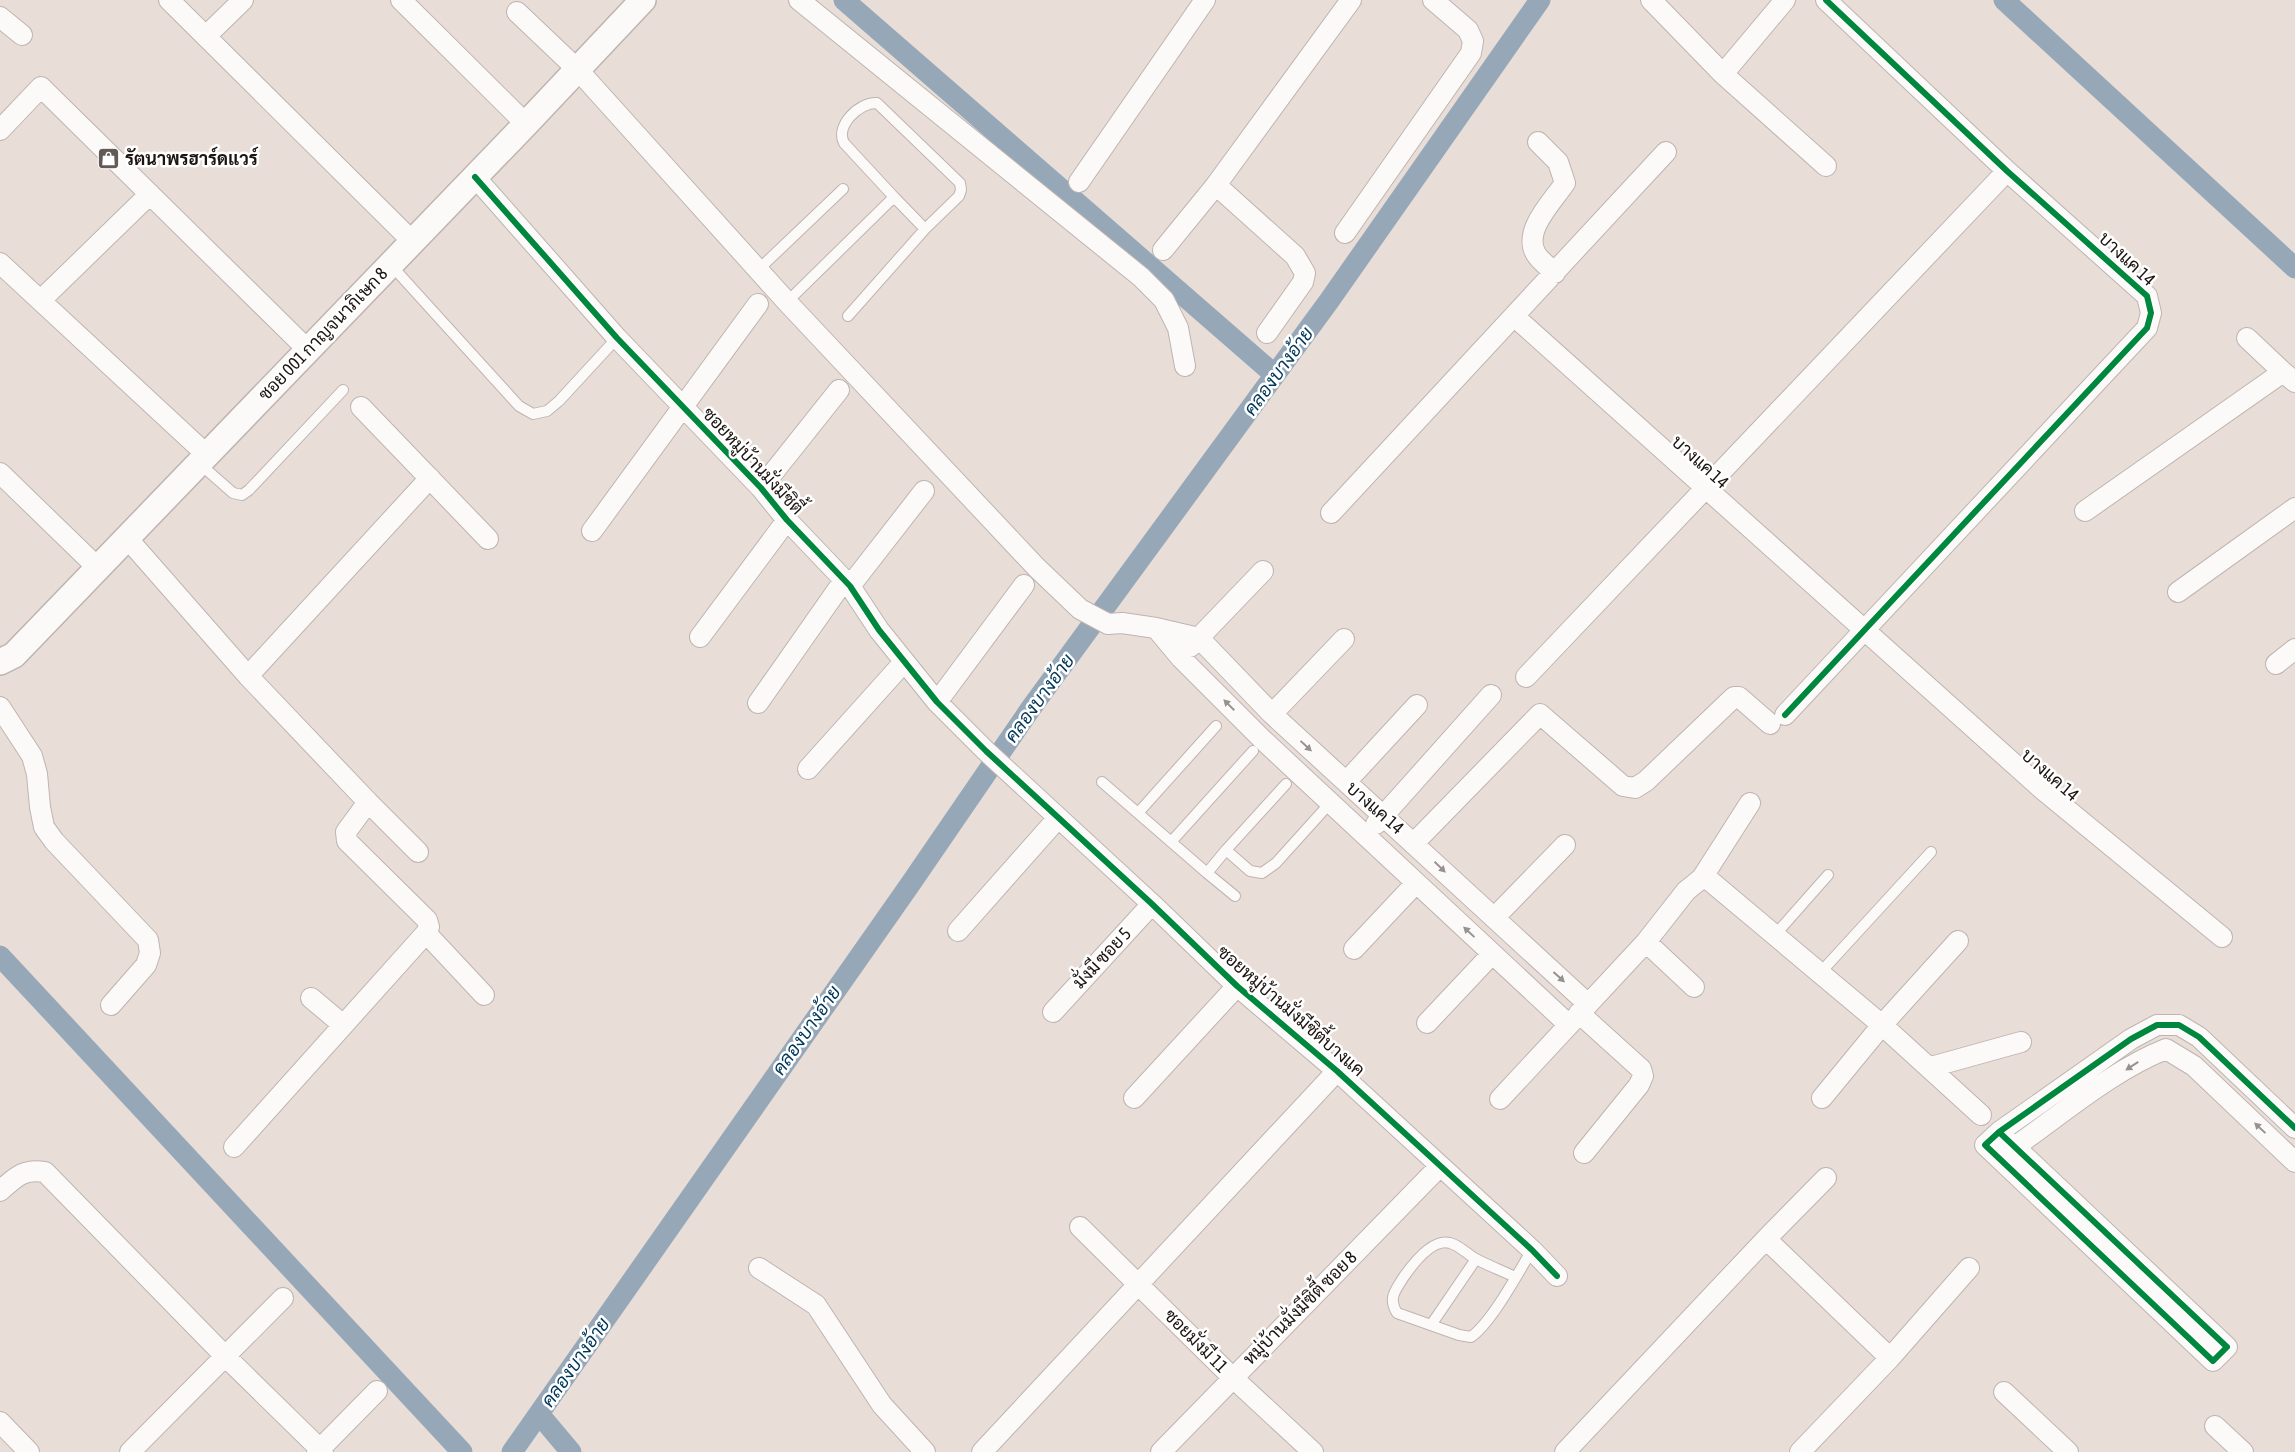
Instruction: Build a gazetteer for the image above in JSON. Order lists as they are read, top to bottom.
{
  "streets": {
    "street": [
      "บางแค 14",
      "ซอย 001 กาญจนาภิเษก 8",
      "ซอยหมู่บ้านมั่งมีซิตี้",
      "มั่งมี ซอย 5",
      "ซอยหมู่บ้านมั่งมีซิตี้บางแค",
      "หมู่บ้านมั่งมีซิตี้ ซอย 8",
      "ซอยมั่งมี 11"
    ]
  },
  "crossings": [
    ["ซอย 001 กาญจนาภิเษก 8", "ซอยหมู่บ้านมั่งมีซิตี้"],
    ["ซอยหมู่บ้านมั่งมีซิตี้", "ซอยหมู่บ้านมั่งมีซิตี้บางแค"],
    ["มั่งมี ซอย 5", "ซอยหมู่บ้านมั่งมีซิตี้บางแค"],
    ["ซอยหมู่บ้านมั่งมีซิตี้บางแค", "หมู่บ้านมั่งมีซิตี้ ซอย 8"],
    ["ซอยหมู่บ้านมั่งมีซิตี้บางแค", "ซอยมั่งมี 11"],
    ["หมู่บ้านมั่งมีซิตี้ ซอย 8", "ซอยมั่งมี 11"]
  ],
  "water": ["คลองบางอ้าย"],
  "places": {
    "shop": ["รัตนาพรฮาร์ดแวร์"]
  }
}
